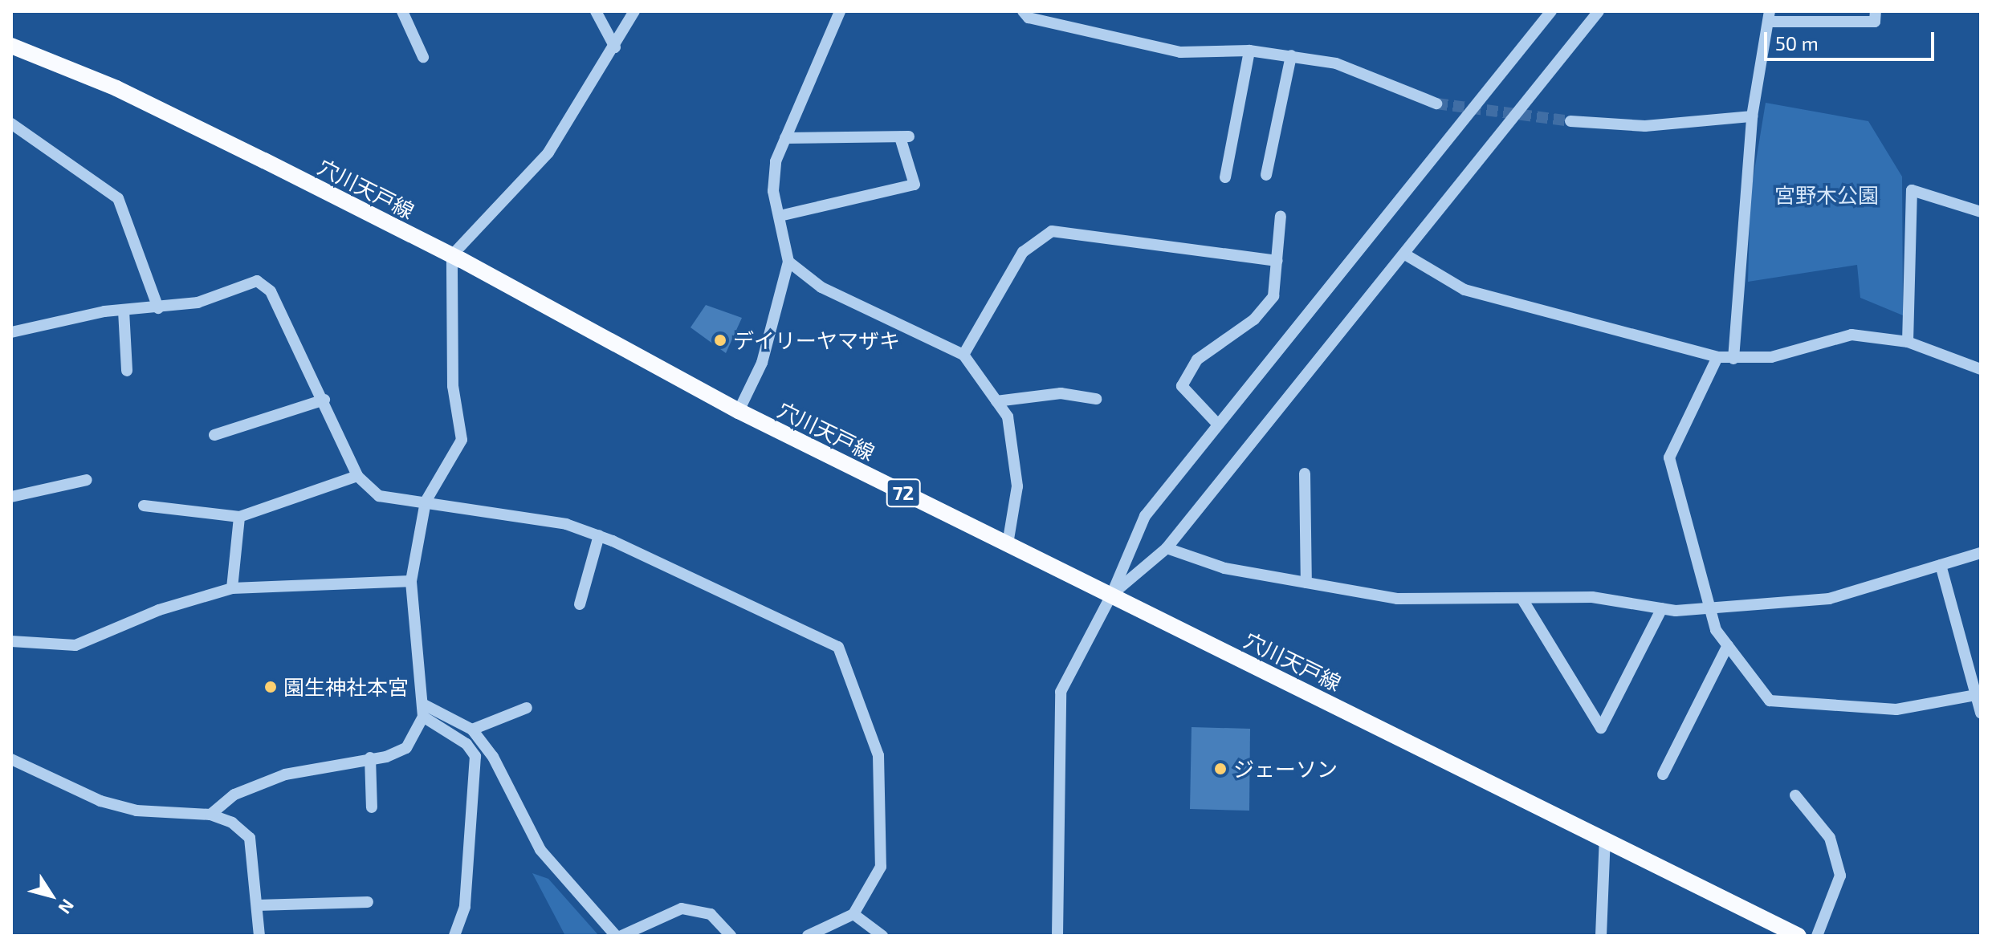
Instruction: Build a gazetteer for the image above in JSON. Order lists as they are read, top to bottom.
{
  "streets": {
    "main road": ["穴川天戸線", "72"]
  },
  "parks": ["宮野木公園"],
  "places": ["デイリーヤマザキ", "園生神社本宮", "ジェーソン"],
  "scale_bar": "50 m",
  "north": "bottom right"
}
